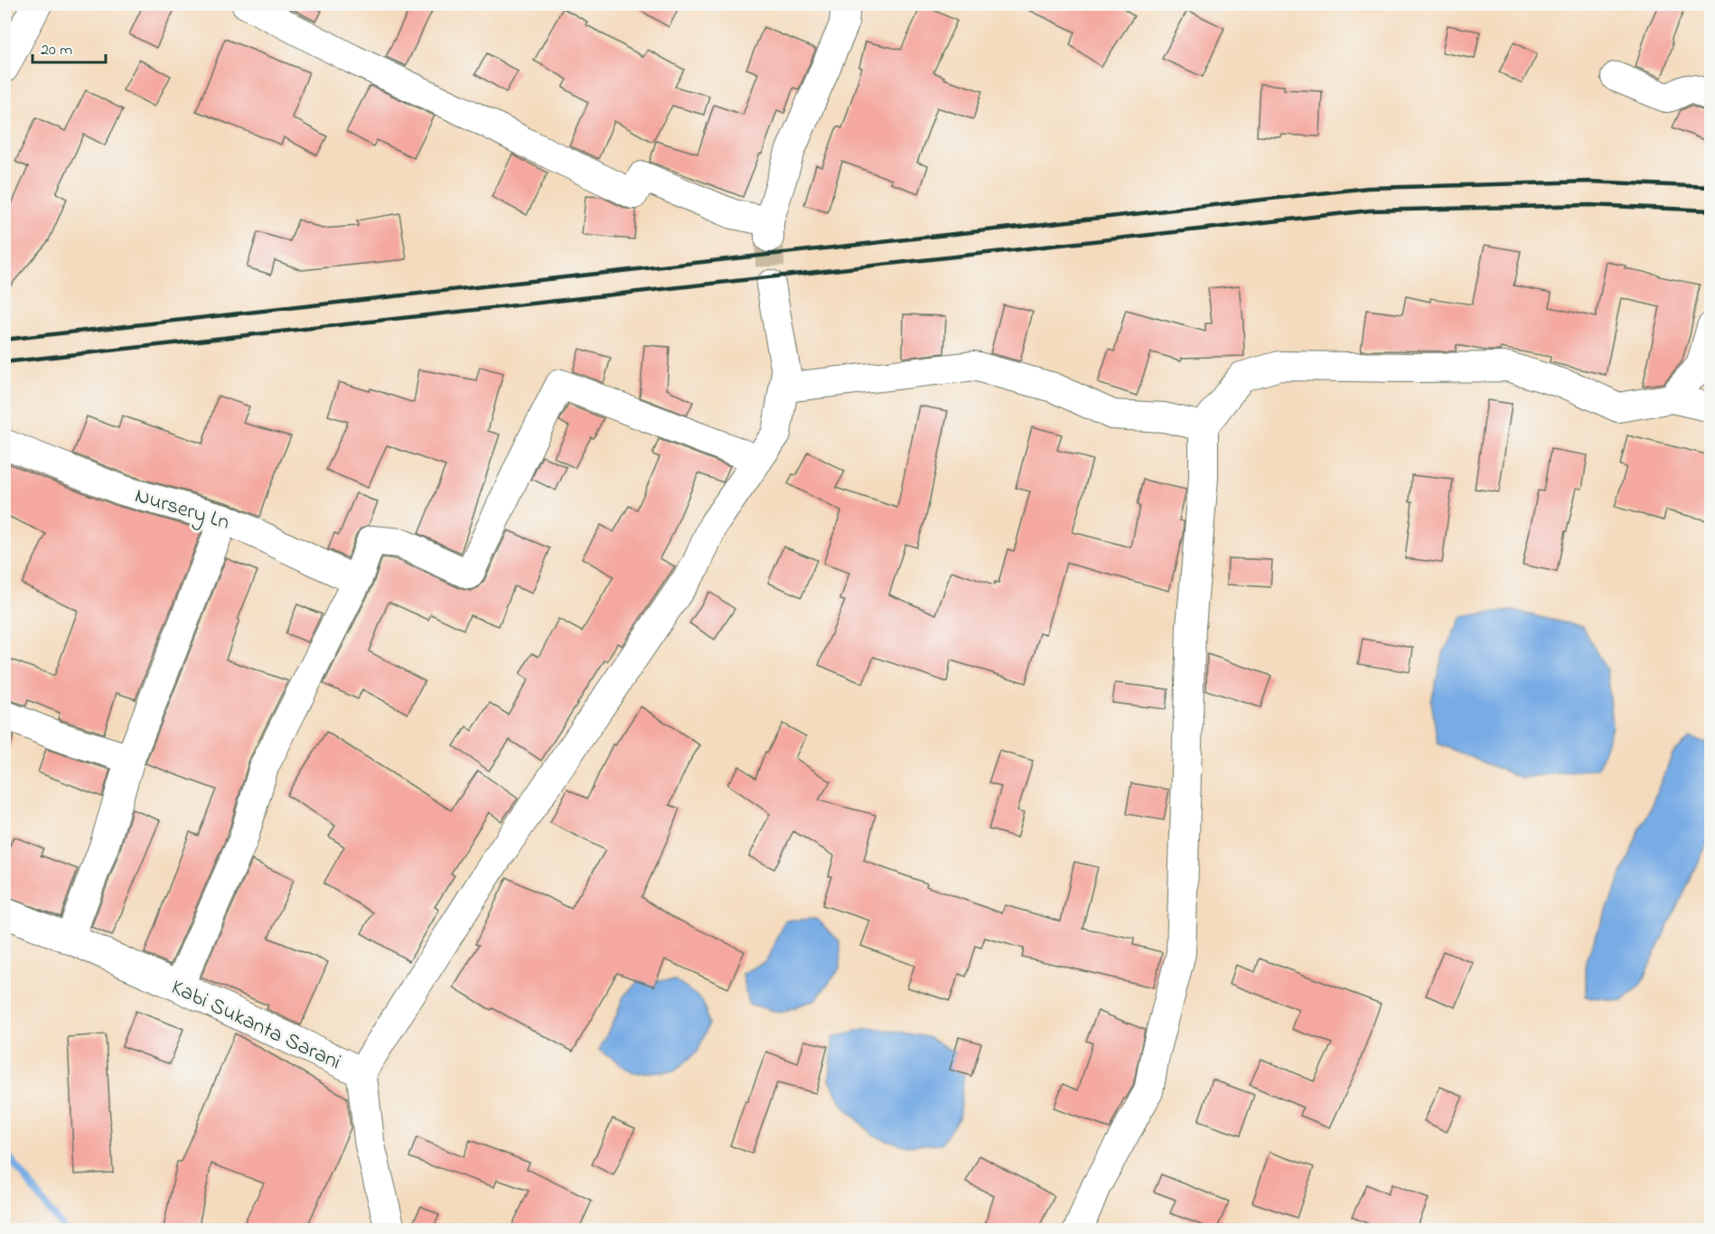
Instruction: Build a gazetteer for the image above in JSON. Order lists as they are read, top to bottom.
{
  "streets": {
    "street": ["Nursery Ln", "Kabi Sukanta Sarani"]
  },
  "scale_bar": "20 m"
}
